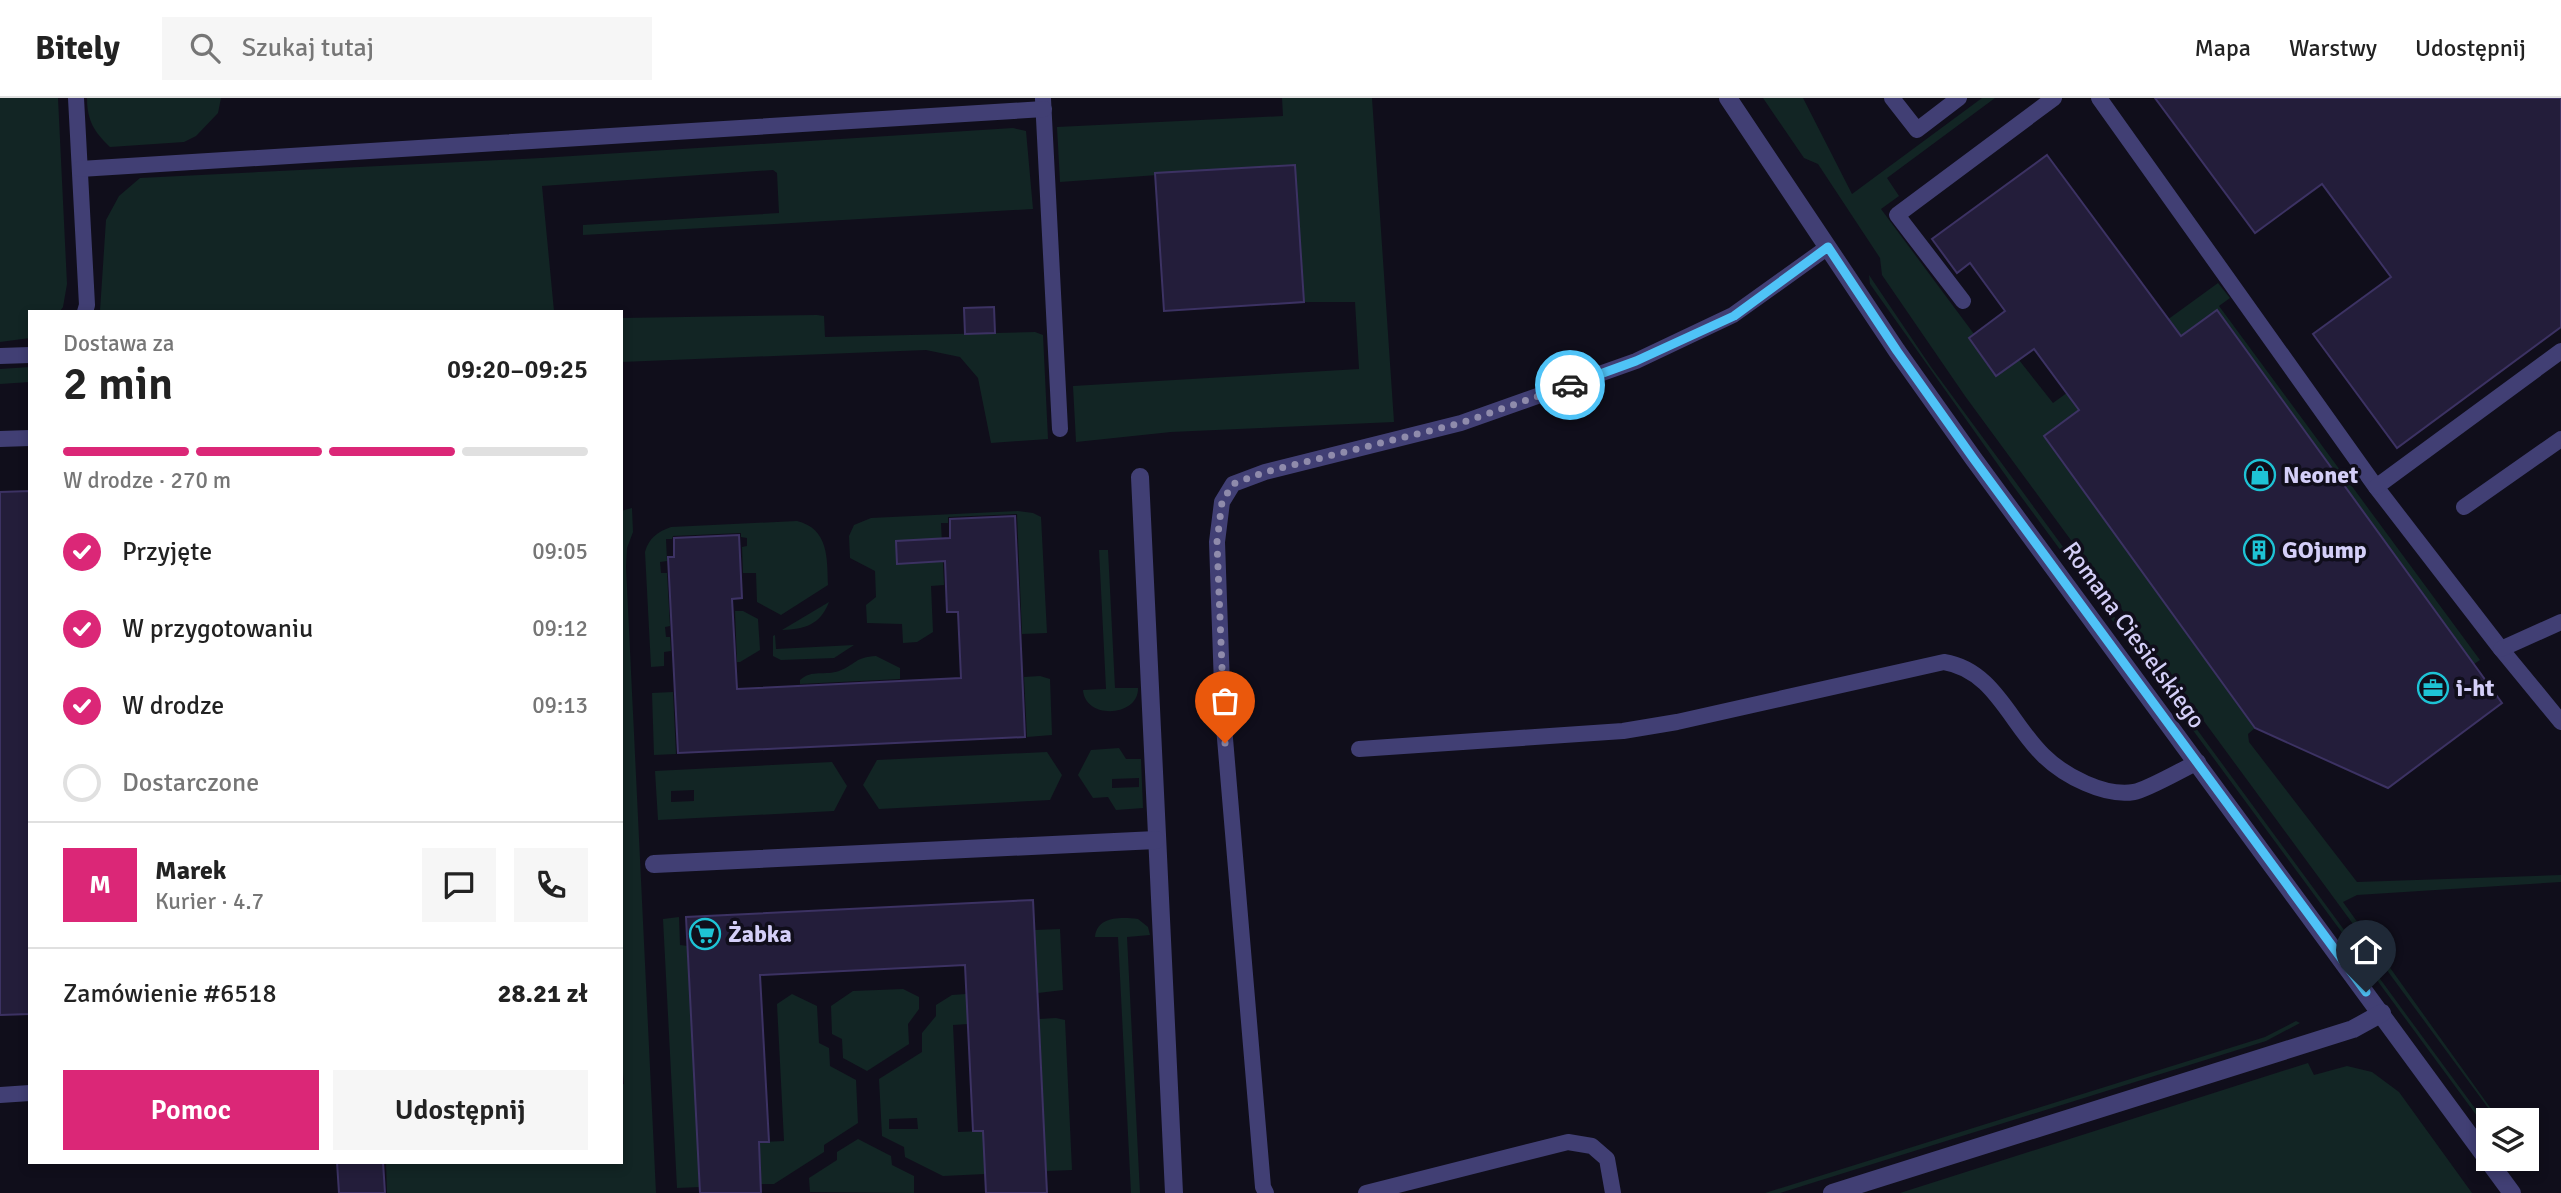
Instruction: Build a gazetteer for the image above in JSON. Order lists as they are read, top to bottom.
{
  "streets": {
    "street": ["Romana Ciesielskiego"]
  },
  "places": {
    "shop": ["Neonet"],
    "building": ["GOjump"],
    "office": ["i-ht"],
    "supermarket": ["Żabka"]
  },
  "page": {
    "header": "Bitely",
    "search": "Szukaj tutaj",
    "nav": ["Mapa", "Warstwy", "Udostępnij"],
    "heading": ["2 min", "Dostawa za", "09:20–09:25"],
    "panel": [
      "Marek",
      "Kurier · 4.7",
      "Zamówienie #6518",
      "28.21 zł"
    ],
    "bar": "W drodze · 270 m",
    "list": [
      ["Przyjęte", "09:05"],
      ["W przygotowaniu", "09:12"],
      ["W drodze", "09:13"],
      "Dostarczone"
    ],
    "round": "M",
    "buttons": ["Pomoc", "Udostępnij"]
  }
}
